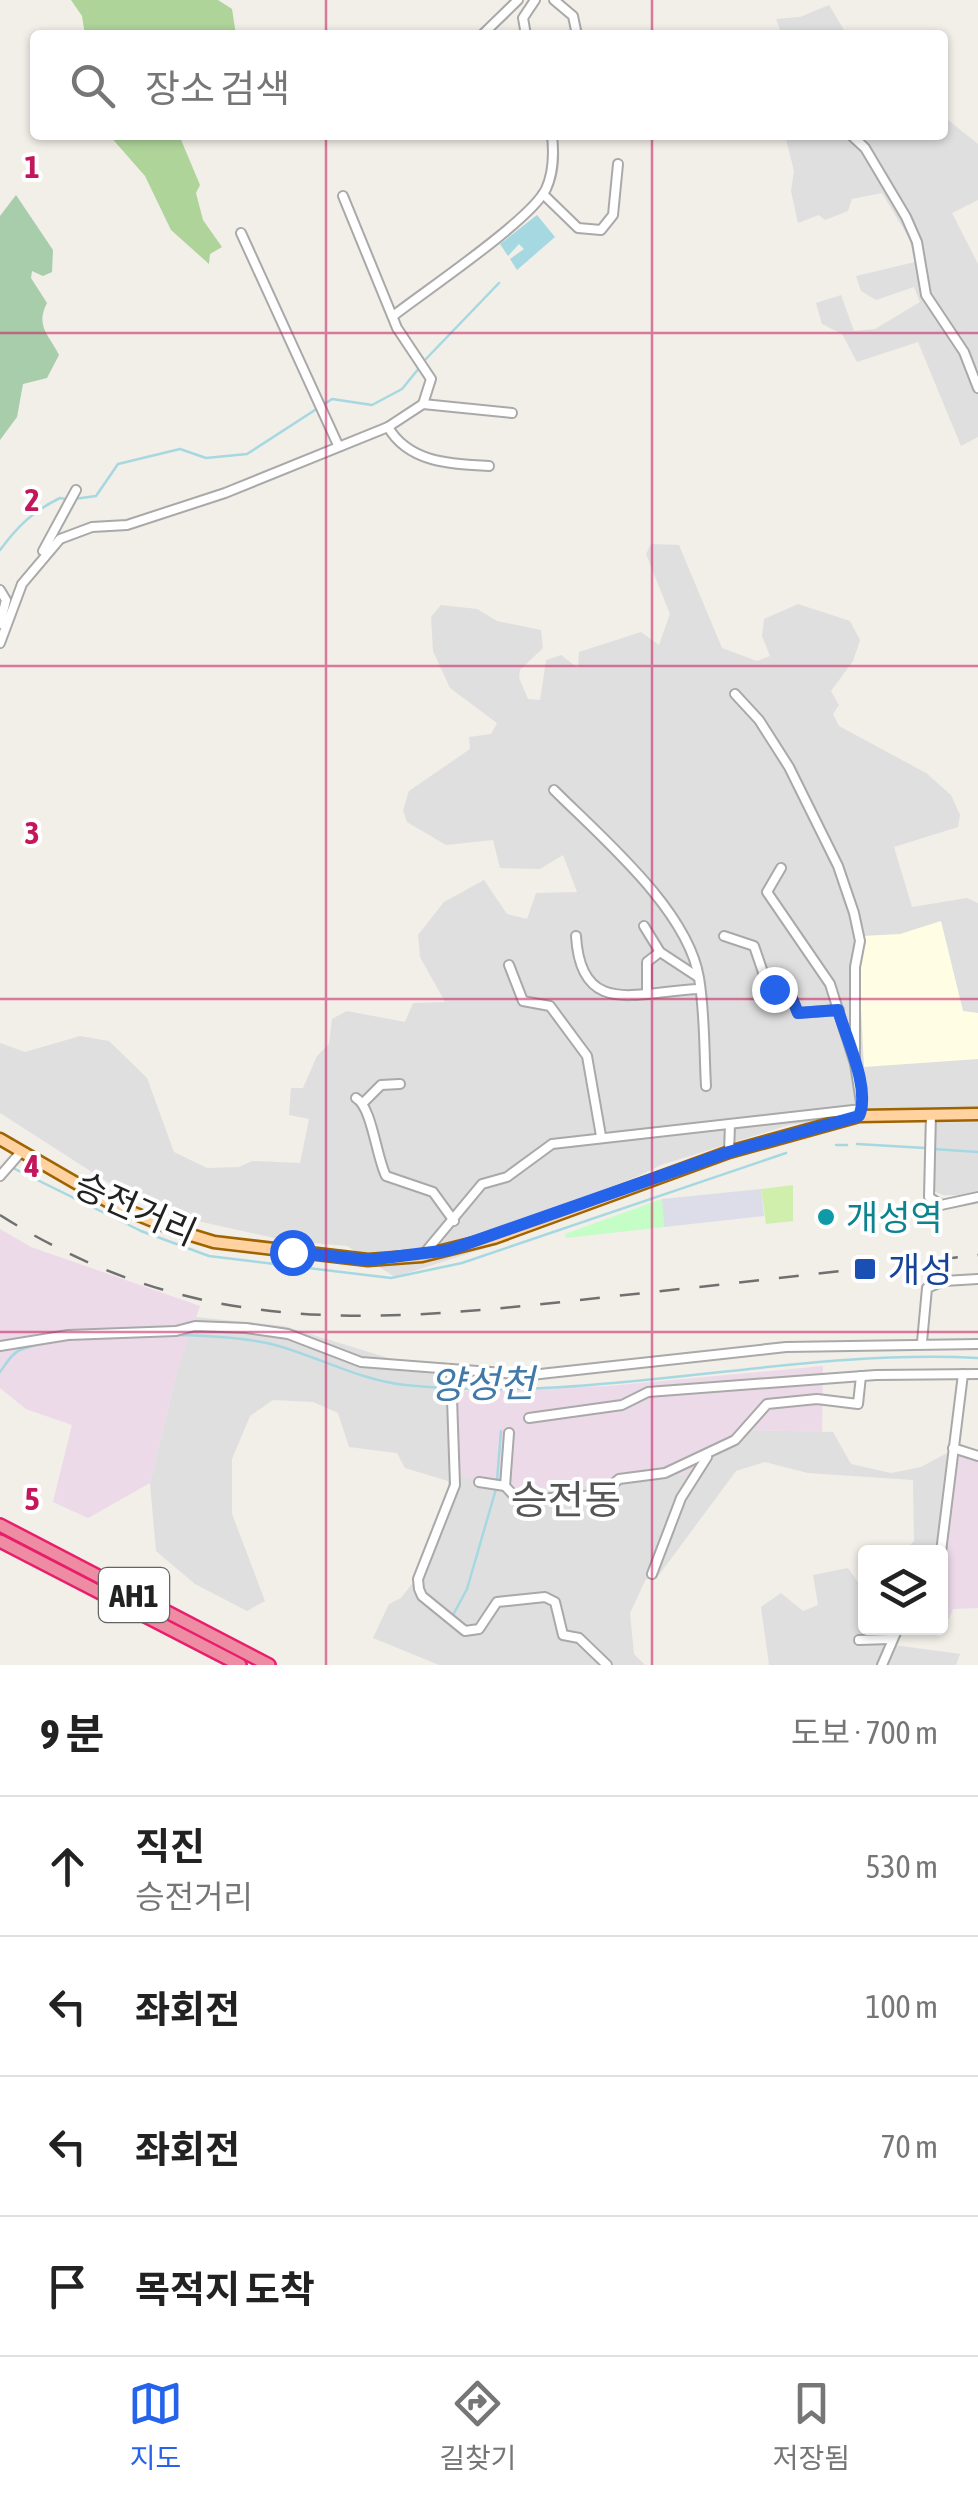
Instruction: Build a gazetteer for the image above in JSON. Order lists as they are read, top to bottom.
{
  "streets": {
    "highway": ["AH1"],
    "main road": ["승전거리"]
  },
  "districts": ["승전동"],
  "water": ["양성천"],
  "places": {
    "other": ["개성역"],
    "transit": ["개성"]
  },
  "page": {
    "search": "장소 검색",
    "heading": ["9 분", "도보 · 700 m"],
    "list": [
      ["직진", "승전거리", "530 m"],
      ["좌회전", "100 m"],
      ["좌회전", "70 m"],
      "목적지 도착"
    ],
    "nav": ["지도", "길찾기", "저장됨"]
  },
  "grid": {
    "rows": [
      "1",
      "2",
      "3",
      "4",
      "5"
    ]
  }
}
